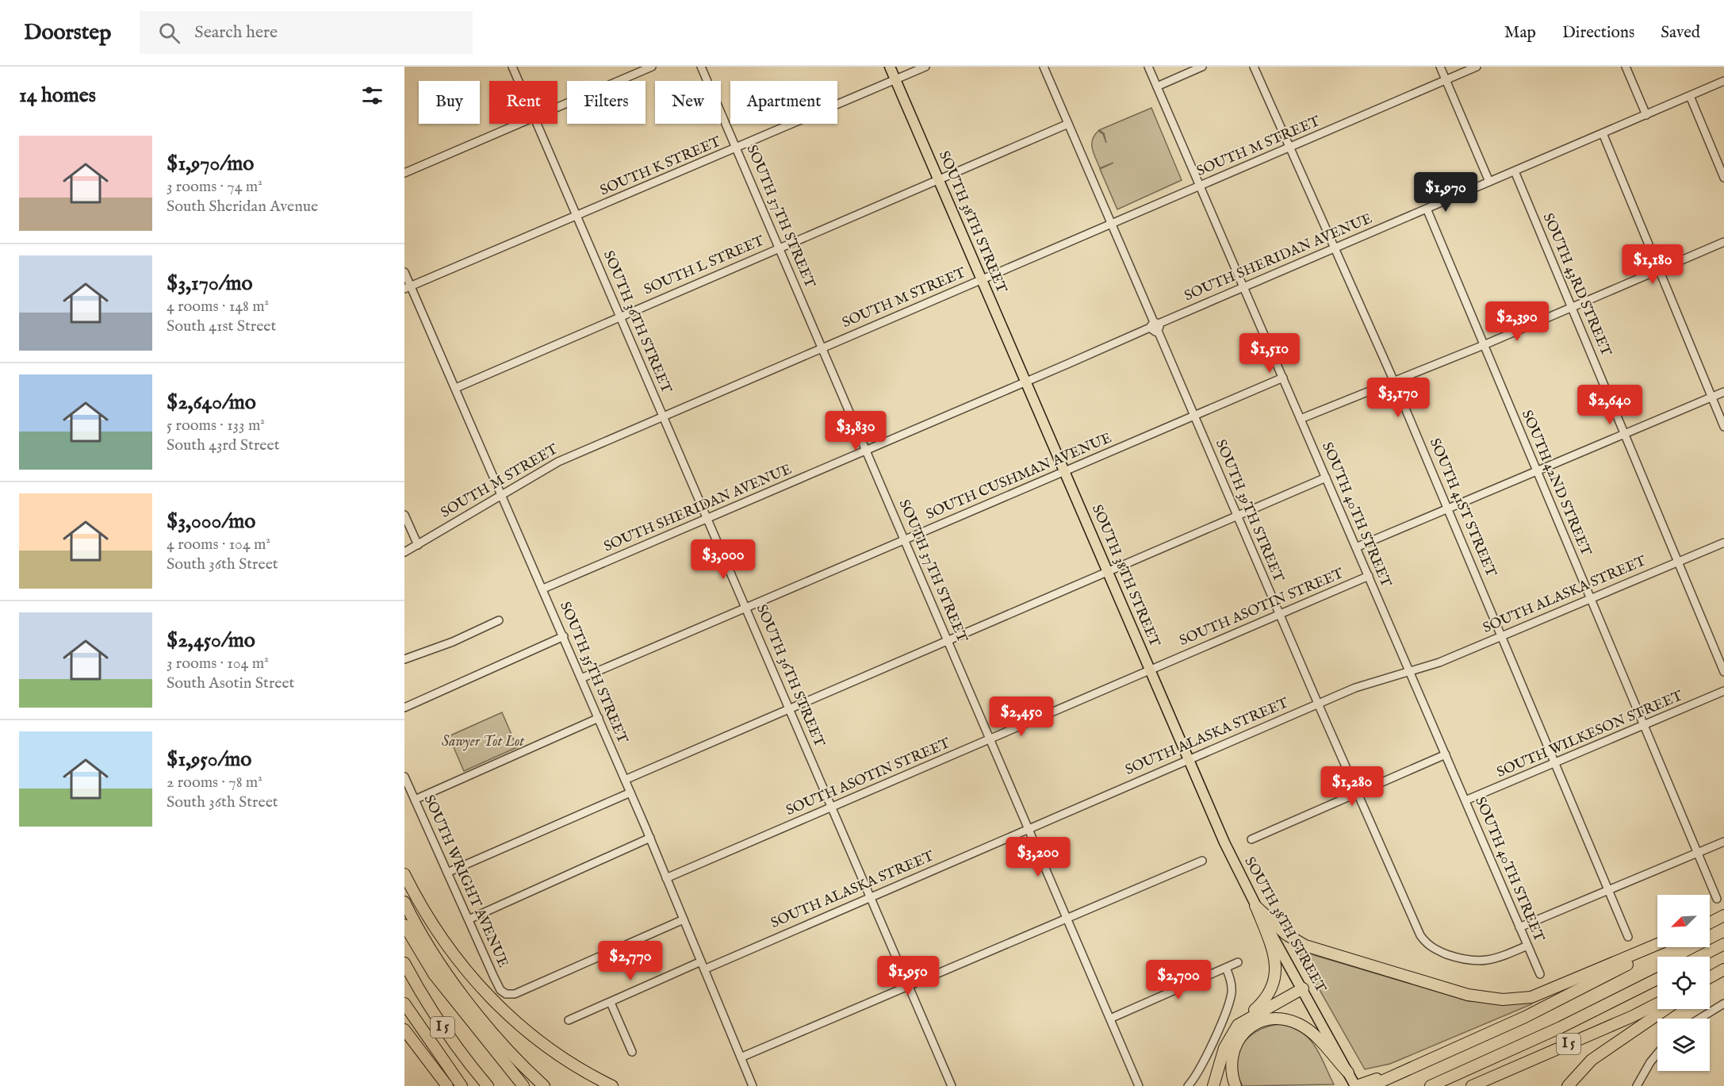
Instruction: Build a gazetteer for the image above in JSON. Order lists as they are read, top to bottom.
{
  "streets": {
    "highway": ["I 5"],
    "main road": ["SOUTH 38TH STREET"],
    "street": [
      "SOUTH M STREET",
      "SOUTH K STREET",
      "SOUTH 37TH STREET",
      "SOUTH SHERIDAN AVENUE",
      "SOUTH L STREET",
      "SOUTH 43RD STREET",
      "SOUTH 36TH STREET",
      "SOUTH CUSHMAN AVENUE",
      "SOUTH 42ND STREET",
      "SOUTH 41ST STREET",
      "SOUTH 39TH STREET",
      "SOUTH 40TH STREET",
      "SOUTH ALASKA STREET",
      "SOUTH ASOTIN STREET",
      "SOUTH 35TH STREET",
      "SOUTH WILKESON STREET",
      "SOUTH WRIGHT AVENUE"
    ]
  },
  "crossings": [
    ["SOUTH M STREET", "SOUTH 37TH STREET"],
    ["SOUTH M STREET", "SOUTH 38TH STREET"],
    ["SOUTH M STREET", "SOUTH 36TH STREET"],
    ["SOUTH M STREET", "SOUTH 41ST STREET"],
    ["SOUTH M STREET", "SOUTH 39TH STREET"],
    ["SOUTH M STREET", "SOUTH 40TH STREET"],
    ["SOUTH M STREET", "SOUTH 35TH STREET"],
    ["SOUTH K STREET", "SOUTH 37TH STREET"],
    ["SOUTH K STREET", "SOUTH 38TH STREET"],
    ["SOUTH K STREET", "SOUTH 36TH STREET"],
    ["SOUTH K STREET", "SOUTH 35TH STREET"],
    ["SOUTH 37TH STREET", "SOUTH SHERIDAN AVENUE"],
    ["SOUTH 37TH STREET", "SOUTH L STREET"],
    ["SOUTH 37TH STREET", "SOUTH CUSHMAN AVENUE"],
    ["SOUTH 37TH STREET", "SOUTH ALASKA STREET"],
    ["SOUTH 37TH STREET", "SOUTH ASOTIN STREET"],
    ["SOUTH 38TH STREET", "SOUTH SHERIDAN AVENUE"],
    ["SOUTH 38TH STREET", "SOUTH L STREET"],
    ["SOUTH 38TH STREET", "SOUTH CUSHMAN AVENUE"],
    ["SOUTH 38TH STREET", "SOUTH ALASKA STREET"],
    ["SOUTH 38TH STREET", "SOUTH ASOTIN STREET"],
    ["SOUTH SHERIDAN AVENUE", "SOUTH 43RD STREET"],
    ["SOUTH SHERIDAN AVENUE", "SOUTH 36TH STREET"],
    ["SOUTH SHERIDAN AVENUE", "SOUTH 42ND STREET"],
    ["SOUTH SHERIDAN AVENUE", "SOUTH 41ST STREET"],
    ["SOUTH SHERIDAN AVENUE", "SOUTH 39TH STREET"],
    ["SOUTH SHERIDAN AVENUE", "SOUTH 40TH STREET"],
    ["SOUTH SHERIDAN AVENUE", "SOUTH 35TH STREET"],
    ["SOUTH L STREET", "SOUTH 36TH STREET"],
    ["SOUTH L STREET", "SOUTH 39TH STREET"],
    ["SOUTH L STREET", "SOUTH 35TH STREET"],
    ["SOUTH 43RD STREET", "SOUTH ALASKA STREET"],
    ["SOUTH 36TH STREET", "SOUTH CUSHMAN AVENUE"],
    ["SOUTH 36TH STREET", "SOUTH ALASKA STREET"],
    ["SOUTH 36TH STREET", "SOUTH ASOTIN STREET"],
    ["SOUTH CUSHMAN AVENUE", "SOUTH 39TH STREET"],
    ["SOUTH CUSHMAN AVENUE", "SOUTH 40TH STREET"],
    ["SOUTH CUSHMAN AVENUE", "SOUTH 35TH STREET"],
    ["SOUTH 42ND STREET", "SOUTH ALASKA STREET"],
    ["SOUTH 42ND STREET", "SOUTH WILKESON STREET"],
    ["SOUTH 41ST STREET", "SOUTH ALASKA STREET"],
    ["SOUTH 41ST STREET", "SOUTH WILKESON STREET"],
    ["SOUTH 39TH STREET", "SOUTH 40TH STREET"],
    ["SOUTH 39TH STREET", "SOUTH ALASKA STREET"],
    ["SOUTH 39TH STREET", "SOUTH ASOTIN STREET"],
    ["SOUTH 40TH STREET", "SOUTH ALASKA STREET"],
    ["SOUTH 40TH STREET", "SOUTH ASOTIN STREET"],
    ["SOUTH 40TH STREET", "SOUTH WILKESON STREET"],
    ["SOUTH ALASKA STREET", "SOUTH 35TH STREET"],
    ["SOUTH ASOTIN STREET", "SOUTH 35TH STREET"],
    ["SOUTH 35TH STREET", "SOUTH WRIGHT AVENUE"]
  ],
  "parks": ["Sawyer Tot Lot"],
  "north": "bottom left",
  "page": {
    "header": "Doorstep",
    "search": "Search here",
    "nav": ["Map", "Directions", "Saved"],
    "heading": "14 homes",
    "chip": [
      "Buy",
      "Rent",
      "Filters",
      "New",
      "Apartment"
    ],
    "list": [
      {
        "name": "$1,970/mo",
        "note": "3 rooms · 74 m² · South Sheridan Avenue"
      },
      {
        "name": "$3,170/mo",
        "note": "4 rooms · 148 m² · South 41st Street"
      },
      {
        "name": "$2,640/mo",
        "note": "5 rooms · 133 m² · South 43rd Street"
      },
      {
        "name": "$3,000/mo",
        "note": "4 rooms · 104 m² · South 36th Street"
      },
      {
        "name": "$2,450/mo",
        "note": "3 rooms · 104 m² · South Asotin Street"
      },
      {
        "name": "$1,950/mo",
        "note": "2 rooms · 78 m² · South 36th Street"
      }
    ],
    "price": [
      "$1,970",
      "$1,180",
      "$2,390",
      "$1,510",
      "$3,170",
      "$2,640",
      "$3,830",
      "$3,000",
      "$2,450",
      "$1,280",
      "$3,200",
      "$2,770",
      "$1,950",
      "$2,700"
    ]
  }
}
